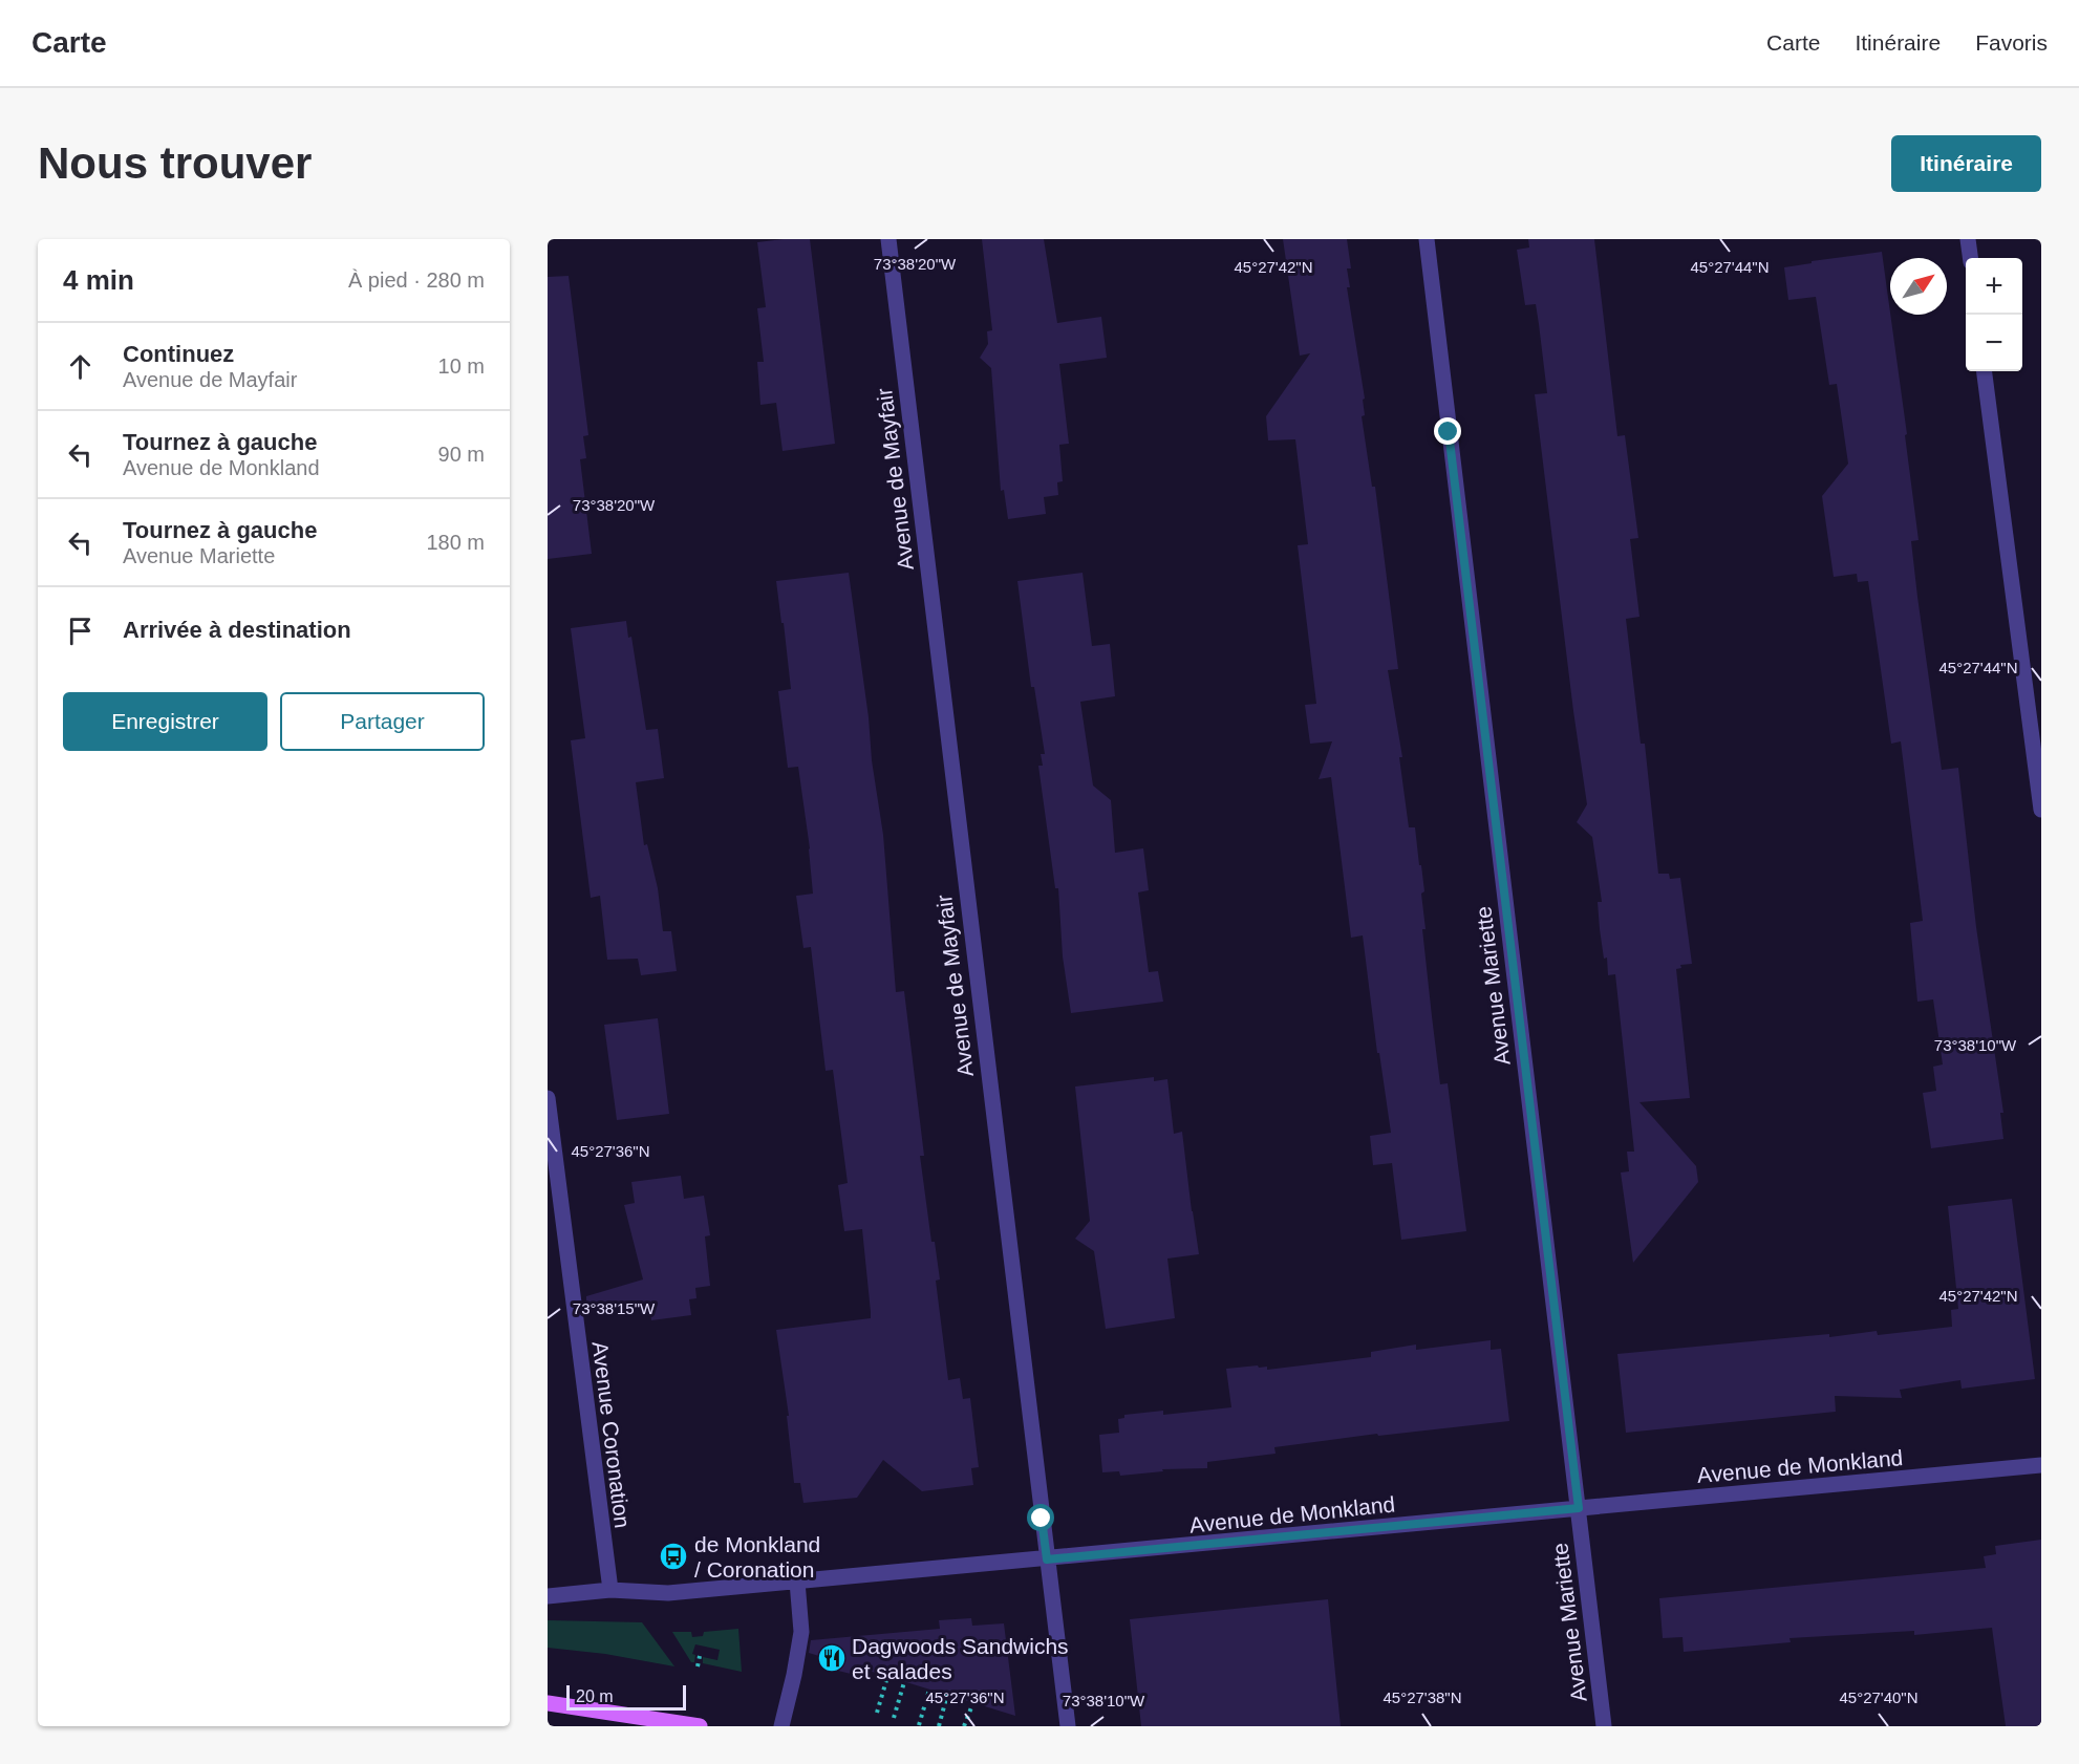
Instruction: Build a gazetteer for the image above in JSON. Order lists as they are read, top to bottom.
{
  "streets": {
    "street": [
      "Avenue de Mayfair",
      "Avenue Mariette",
      "Avenue Coronation",
      "Avenue de Monkland"
    ]
  },
  "crossings": [
    ["Avenue de Mayfair", "Avenue de Monkland"],
    ["Avenue Mariette", "Avenue de Monkland"],
    ["Avenue Coronation", "Avenue de Monkland"]
  ],
  "places": {
    "bus stop": ["de Monkland / Coronation"],
    "restaurant": ["Dagwoods Sandwichs et salades"]
  },
  "scale_bar": "20 m",
  "north": "top right",
  "page": {
    "header": "Carte",
    "nav": ["Carte", "Itinéraire", "Favoris"],
    "buttons": [
      "Itinéraire",
      ["Enregistrer", "Partager"]
    ],
    "title": "Nous trouver",
    "heading": ["4 min", "À pied · 280 m"],
    "map_buttons": ["+", "−"],
    "list": [
      ["Continuez", "Avenue de Mayfair", "10 m"],
      ["Tournez à gauche", "Avenue de Monkland", "90 m"],
      ["Tournez à gauche", "Avenue Mariette", "180 m"],
      "Arrivée à destination"
    ],
    "scale": "20 m"
  },
  "coordinates": [
    "73°38'20\"W",
    "45°27'42\"N",
    "45°27'44\"N",
    "73°38'10\"W",
    "45°27'36\"N",
    "73°38'15\"W",
    "45°27'38\"N",
    "45°27'40\"N"
  ]
}
